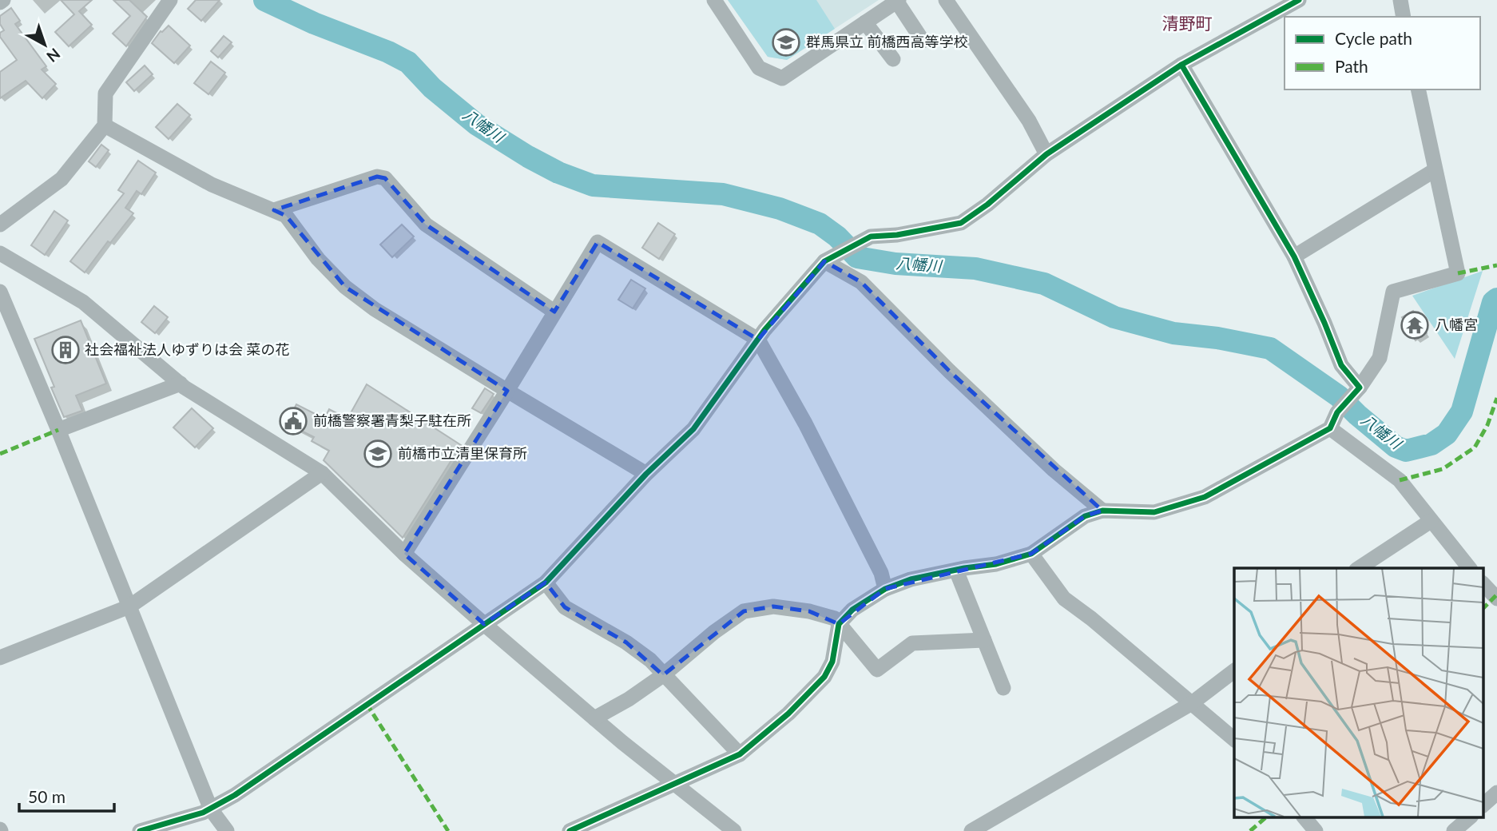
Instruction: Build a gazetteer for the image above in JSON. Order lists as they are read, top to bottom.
{
  "districts": ["清野町"],
  "water": ["八幡川"],
  "places": {
    "school or university": ["群馬県立 前橋西高等学校", "前橋市立清里保育所"],
    "temple": ["八幡宮"],
    "building": ["社会福祉法人ゆずりは会 菜の花"],
    "public building": ["前橋警察署青梨子駐在所"]
  },
  "legend": ["Cycle path", "Path"],
  "scale_bar": "50 m",
  "north": "bottom right"
}
